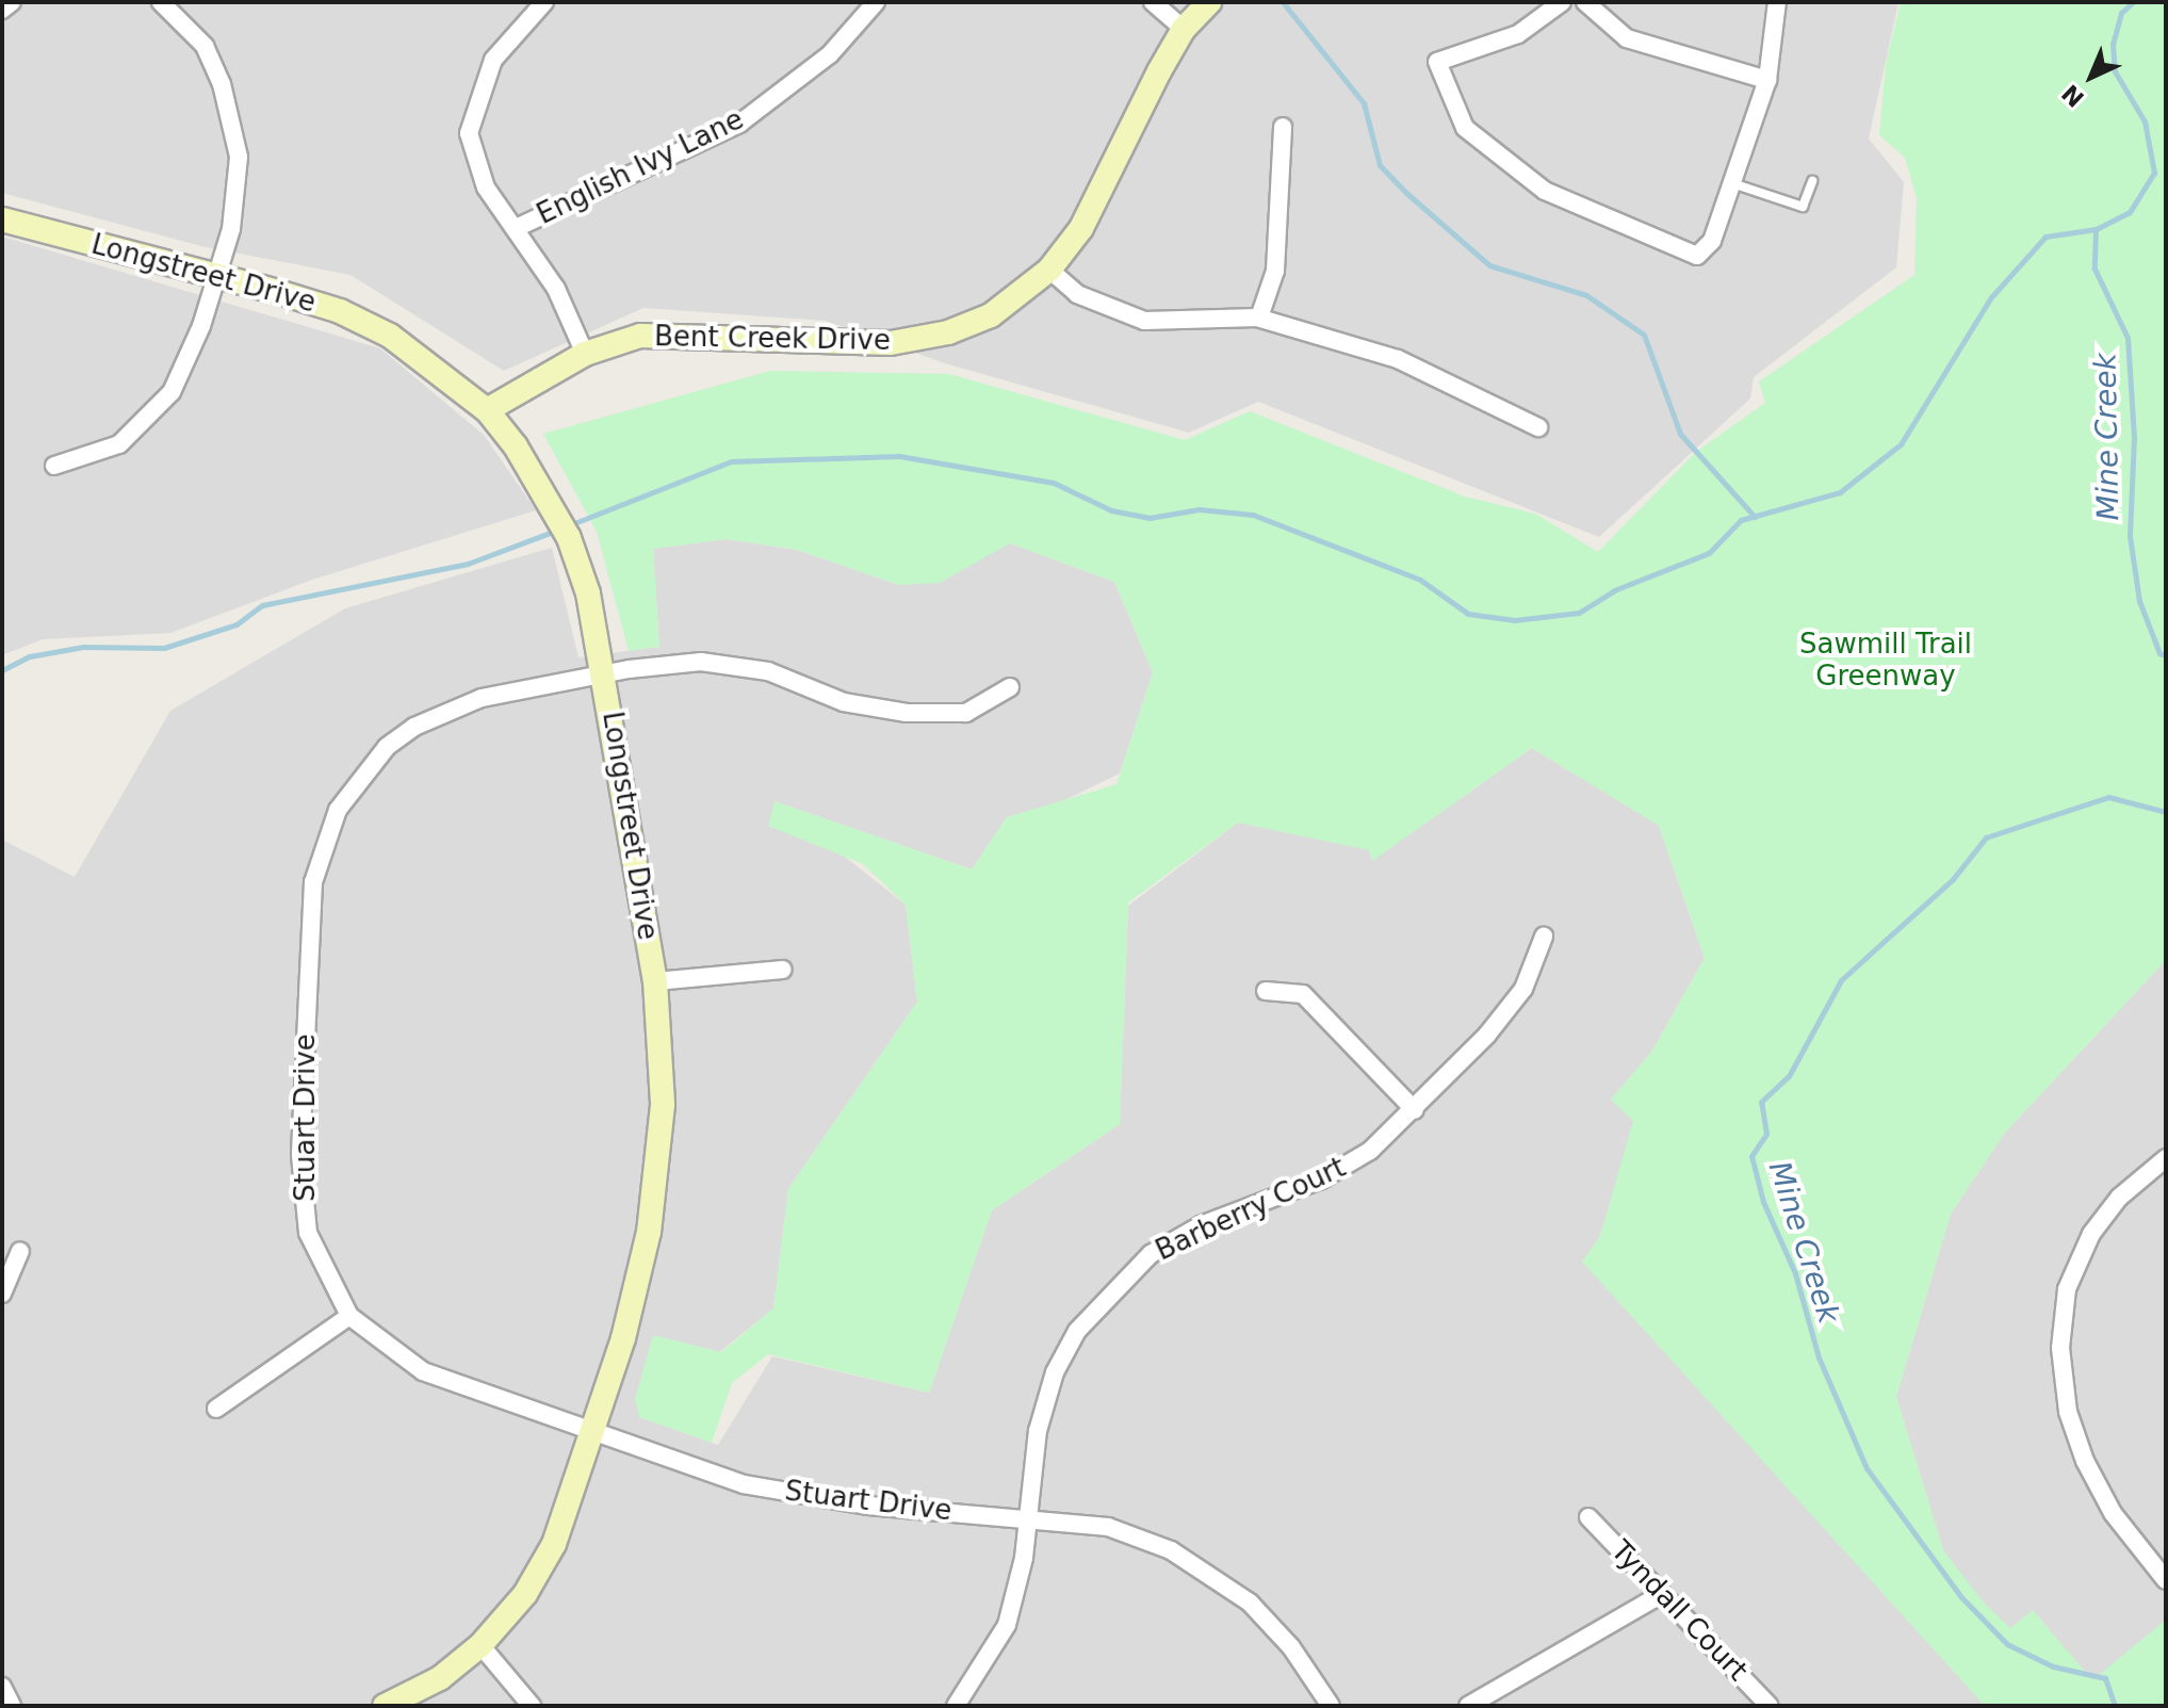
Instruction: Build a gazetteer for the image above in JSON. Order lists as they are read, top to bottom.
{
  "streets": {
    "street": [
      "English Ivy Lane",
      "Longstreet Drive",
      "Bent Creek Drive",
      "Stuart Drive",
      "Barberry Court",
      "Tyndall Court"
    ]
  },
  "crossings": [
    ["Longstreet Drive", "Bent Creek Drive"],
    ["Longstreet Drive", "Stuart Drive"],
    ["Stuart Drive", "Barberry Court"]
  ],
  "water": ["Mine Creek"],
  "parks": ["Sawmill Trail Greenway"],
  "north": "bottom left"
}
